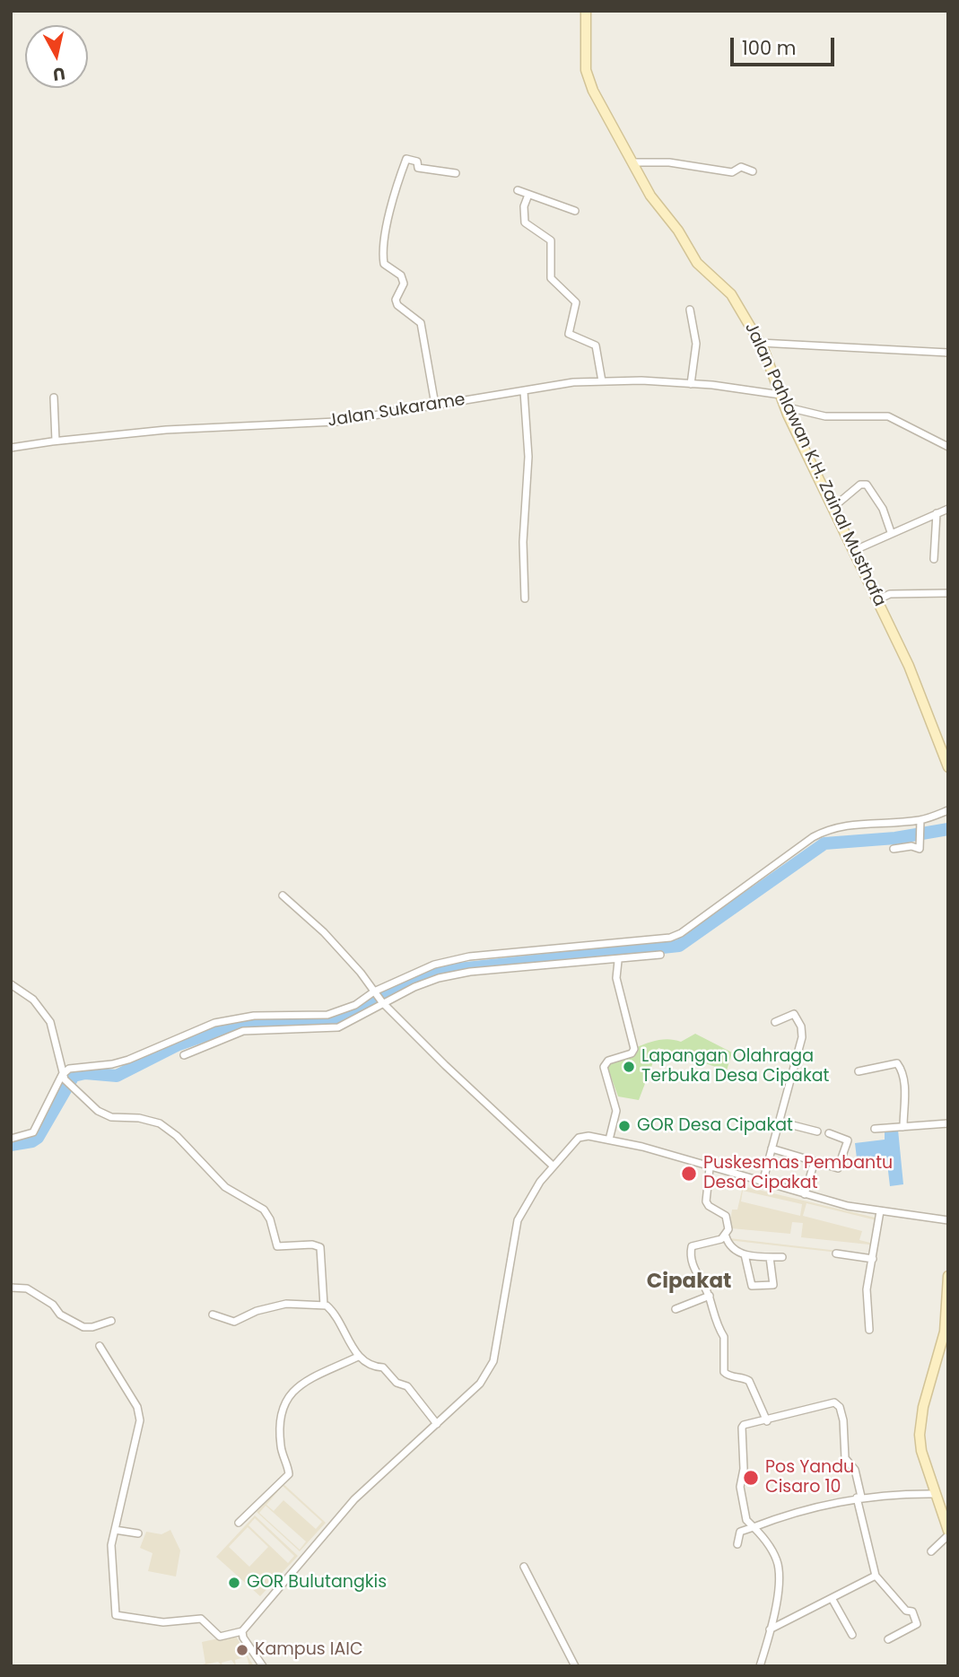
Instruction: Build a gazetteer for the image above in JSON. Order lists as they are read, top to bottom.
{
  "streets": {
    "street": ["Jalan Sukarame", "Jalan Pahlawan K.H. Zainal Musthafa"]
  },
  "crossings": [
    ["Jalan Sukarame", "Jalan Pahlawan K.H. Zainal Musthafa"]
  ],
  "districts": ["Cipakat"],
  "places": [
    "Lapangan Olahraga Terbuka Desa Cipakat",
    "GOR Desa Cipakat",
    "Puskesmas Pembantu Desa Cipakat",
    "Pos Yandu Cisaro 10",
    "GOR Bulutangkis",
    "Kampus IAIC"
  ],
  "scale_bar": "100 m",
  "north": "bottom"
}
